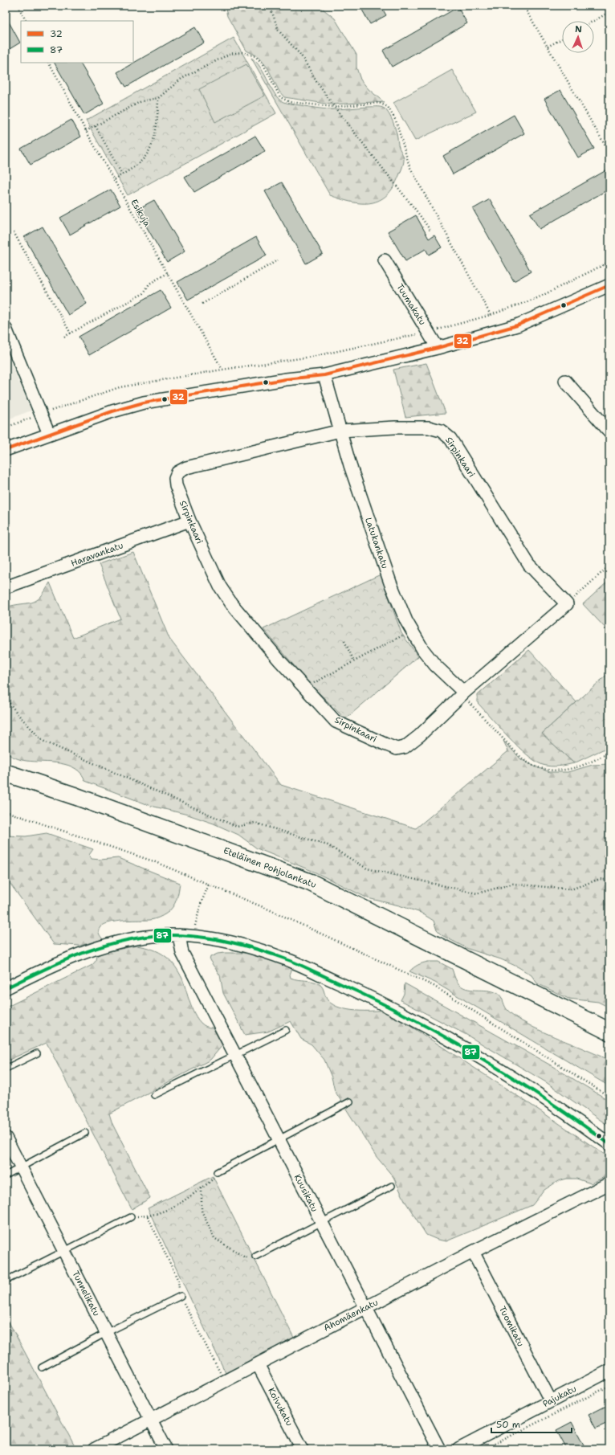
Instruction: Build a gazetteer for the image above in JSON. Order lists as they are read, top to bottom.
{
  "streets": {
    "main road": ["Eteläinen Pohjolankatu"],
    "street": [
      "Tuumakatu",
      "Sirpinkaari",
      "Latukankatu",
      "Haravankatu",
      "Kuusikatu",
      "Tunnelikatu",
      "Ahomäenkatu",
      "Tuomikatu",
      "Pajukatu",
      "Koivukatu"
    ],
    "path": ["Esikuja"]
  },
  "crossings": [
    ["Sirpinkaari", "Latukankatu"],
    ["Sirpinkaari", "Haravankatu"],
    ["Kuusikatu", "Ahomäenkatu"],
    ["Tunnelikatu", "Ahomäenkatu"],
    ["Ahomäenkatu", "Tuomikatu"],
    ["Ahomäenkatu", "Koivukatu"],
    ["Tuomikatu", "Pajukatu"]
  ],
  "lines": ["transit line 32", "transit line 87"],
  "legend": ["32", "87"],
  "scale_bar": "50 m",
  "north": "top"
}
